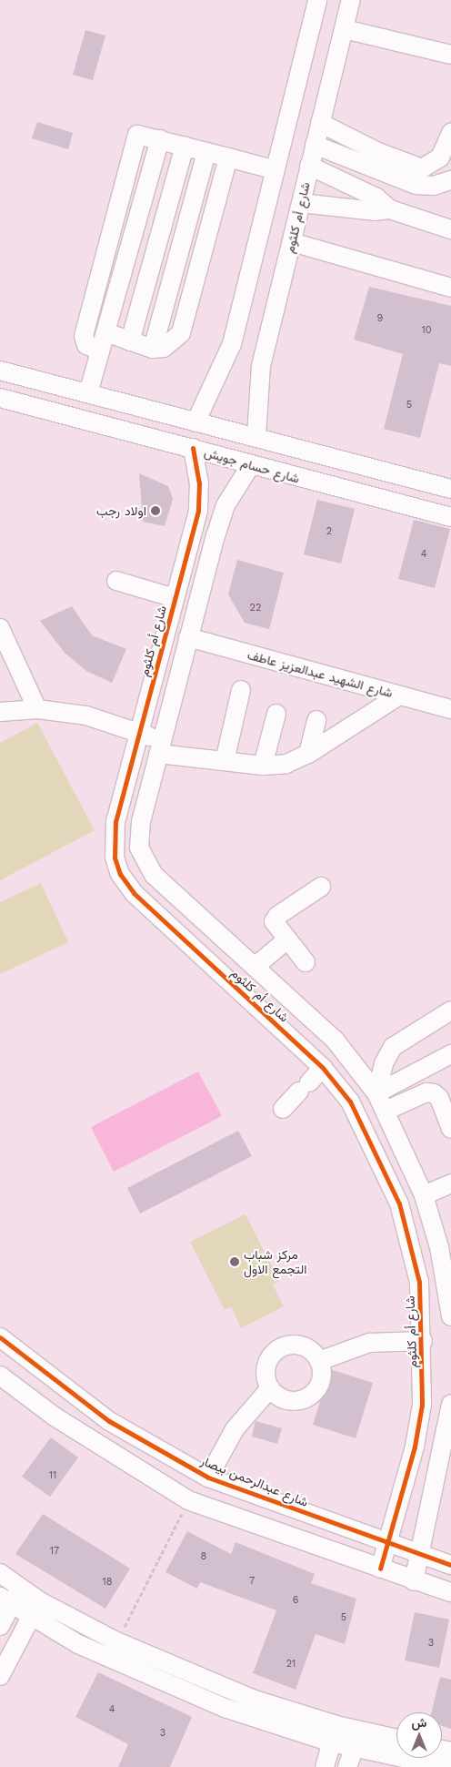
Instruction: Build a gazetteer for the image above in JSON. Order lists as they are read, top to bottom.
{
  "streets": {
    "street": [
      "شارع أم كلثوم",
      "شارع حسام جويش",
      "شارع الشهيد عبدالعزيز عاطف",
      "شارع عبدالرحمن بيصار"
    ]
  },
  "crossings": [
    ["شارع أم كلثوم", "شارع حسام جويش"],
    ["شارع أم كلثوم", "شارع الشهيد عبدالعزيز عاطف"],
    ["شارع أم كلثوم", "شارع عبدالرحمن بيصار"]
  ],
  "places": ["اولاد رجب", "مركز شباب التجمع الاول"],
  "house_numbers": [
    "9",
    "10",
    "5",
    "2",
    "4",
    "22",
    "11",
    "17",
    "8",
    "7",
    "18",
    "6",
    "5",
    "3",
    "21",
    "4",
    "3"
  ],
  "north": "top"
}
